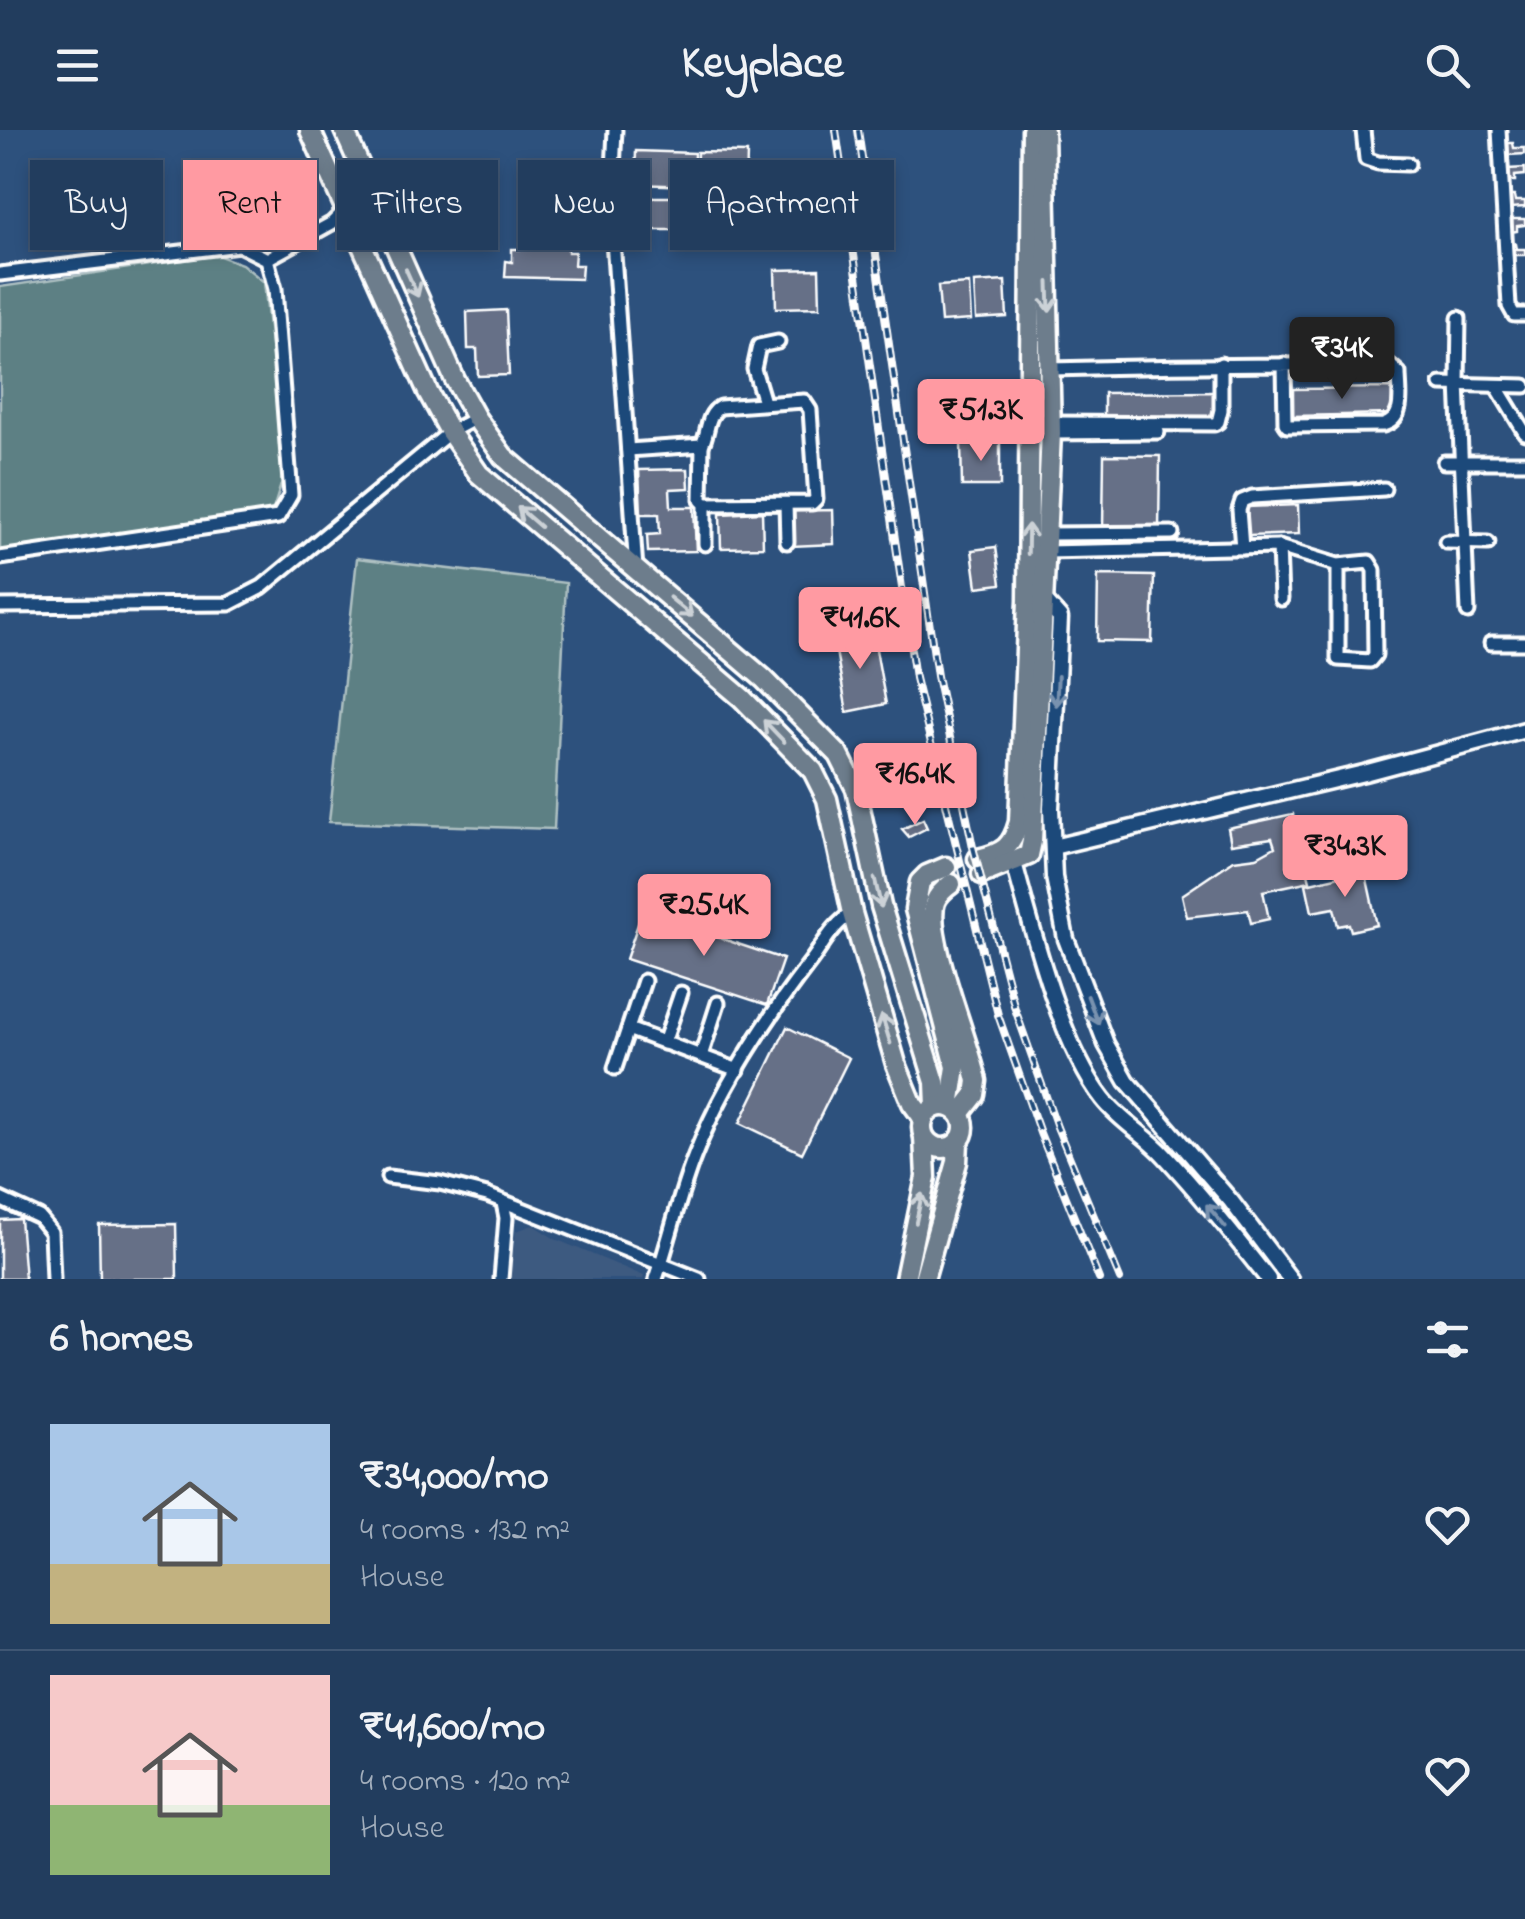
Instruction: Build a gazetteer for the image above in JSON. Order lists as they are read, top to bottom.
{
  "page": {
    "header": "Keyplace",
    "chip": [
      "Buy",
      "Rent",
      "Filters",
      "New",
      "Apartment"
    ],
    "price": [
      "₹34K",
      "₹51.3K",
      "₹41.6K",
      "₹16.4K",
      "₹34.3K",
      "₹25.4K"
    ],
    "heading": "6 homes",
    "list": [
      {
        "name": "₹34,000/mo",
        "note": "4 rooms · 132 m² · House"
      },
      {
        "name": "₹41,600/mo",
        "note": "4 rooms · 120 m² · House"
      }
    ]
  }
}
